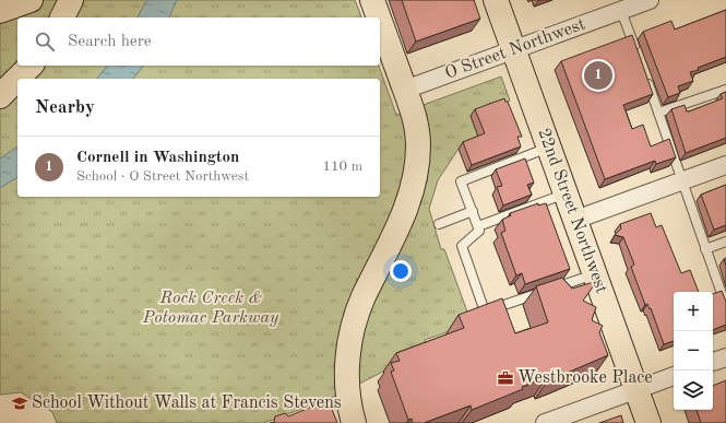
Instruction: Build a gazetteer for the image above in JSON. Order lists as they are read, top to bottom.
{
  "streets": {
    "main road": ["22nd Street Northwest"],
    "street": ["O Street Northwest"]
  },
  "crossings": [
    ["O Street Northwest", "22nd Street Northwest"]
  ],
  "parks": ["Rock Creek & Potomac Parkway"],
  "places": {
    "office": ["Westbrooke Place"],
    "school or university": ["School Without Walls at Francis Stevens"]
  },
  "page": {
    "search": "Search here",
    "pins": "1",
    "heading": "Nearby",
    "list": [
      {
        "mark": "1",
        "name": "Cornell in Washington",
        "note": "School · O Street Northwest",
        "value": "110 m"
      }
    ],
    "map_buttons": ["+", "−"]
  }
}
